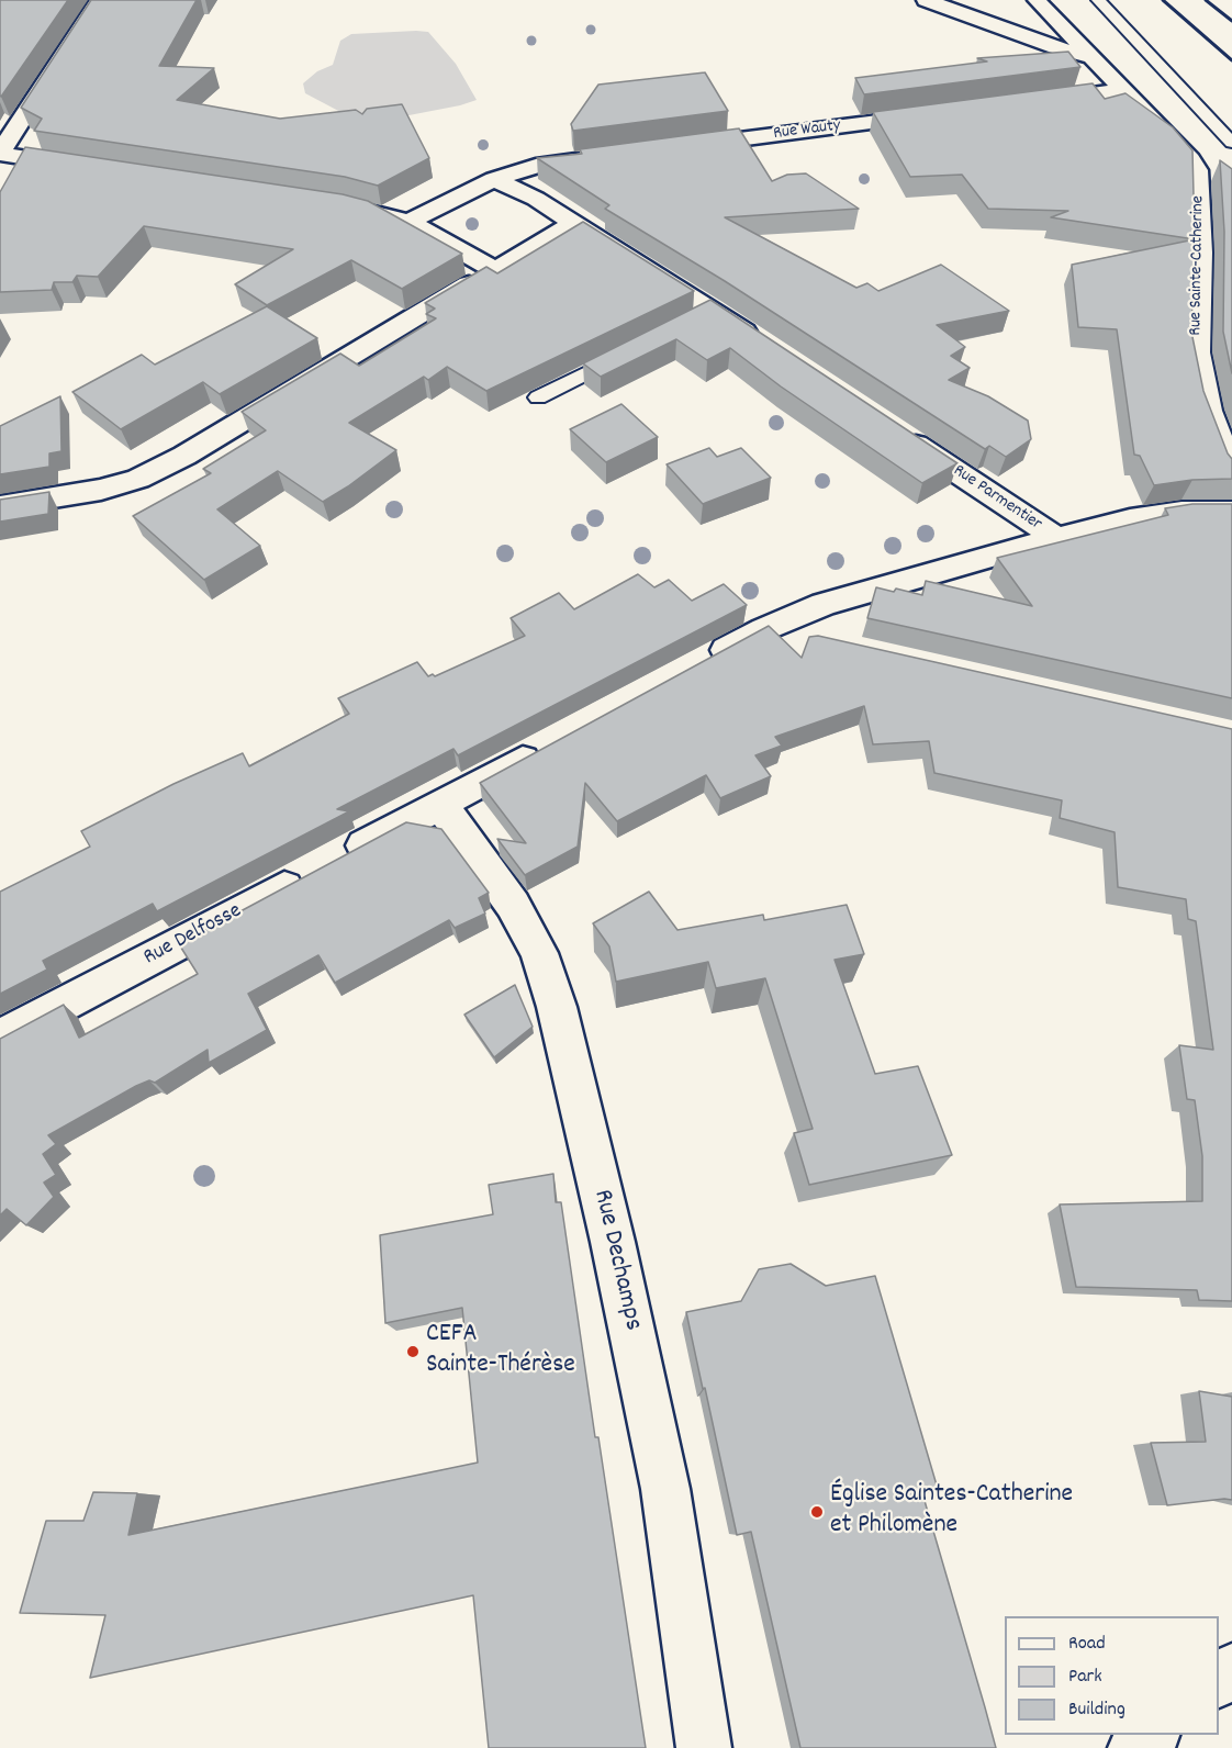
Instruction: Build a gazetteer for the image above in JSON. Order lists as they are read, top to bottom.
{
  "streets": {
    "street": [
      "Rue Wauty",
      "Rue Sainte-Catherine",
      "Rue Parmentier",
      "Rue Delfosse",
      "Rue Dechamps"
    ]
  },
  "crossings": [
    ["Rue Delfosse", "Rue Dechamps"]
  ],
  "places": ["CEFA Sainte-Thérèse", "Église Saintes-Catherine et Philomène"],
  "legend": ["Road", "Park", "Building"]
}
